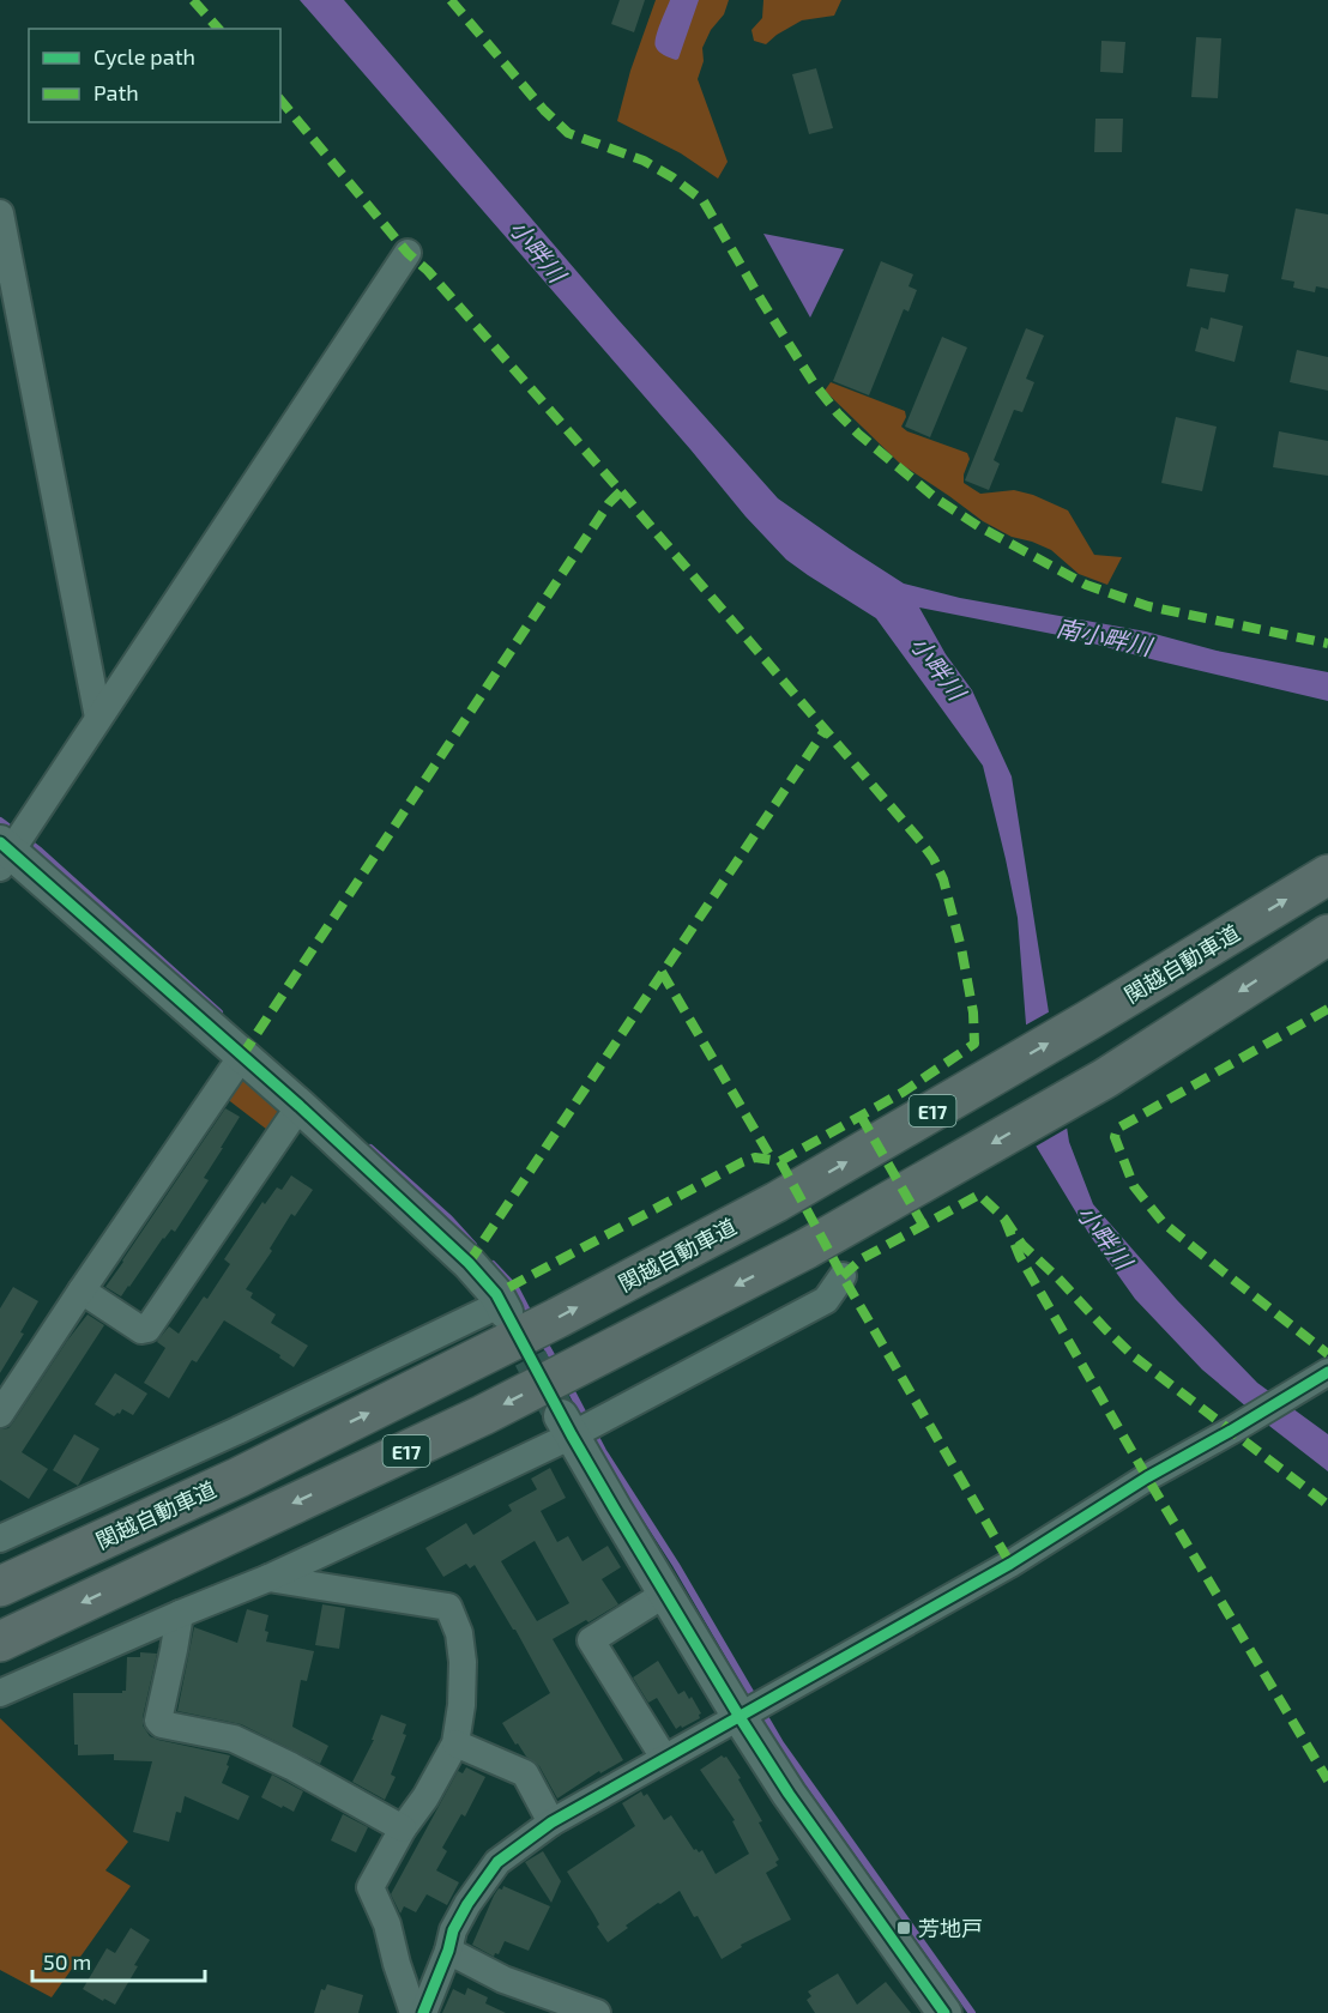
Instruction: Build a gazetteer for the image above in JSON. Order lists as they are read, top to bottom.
{
  "streets": {
    "highway": ["関越自動車道", "E17"]
  },
  "water": ["小畔川", "南小畔川"],
  "places": {
    "transit": ["芳地戸"]
  },
  "legend": ["Cycle path", "Path"],
  "scale_bar": "50 m"
}
